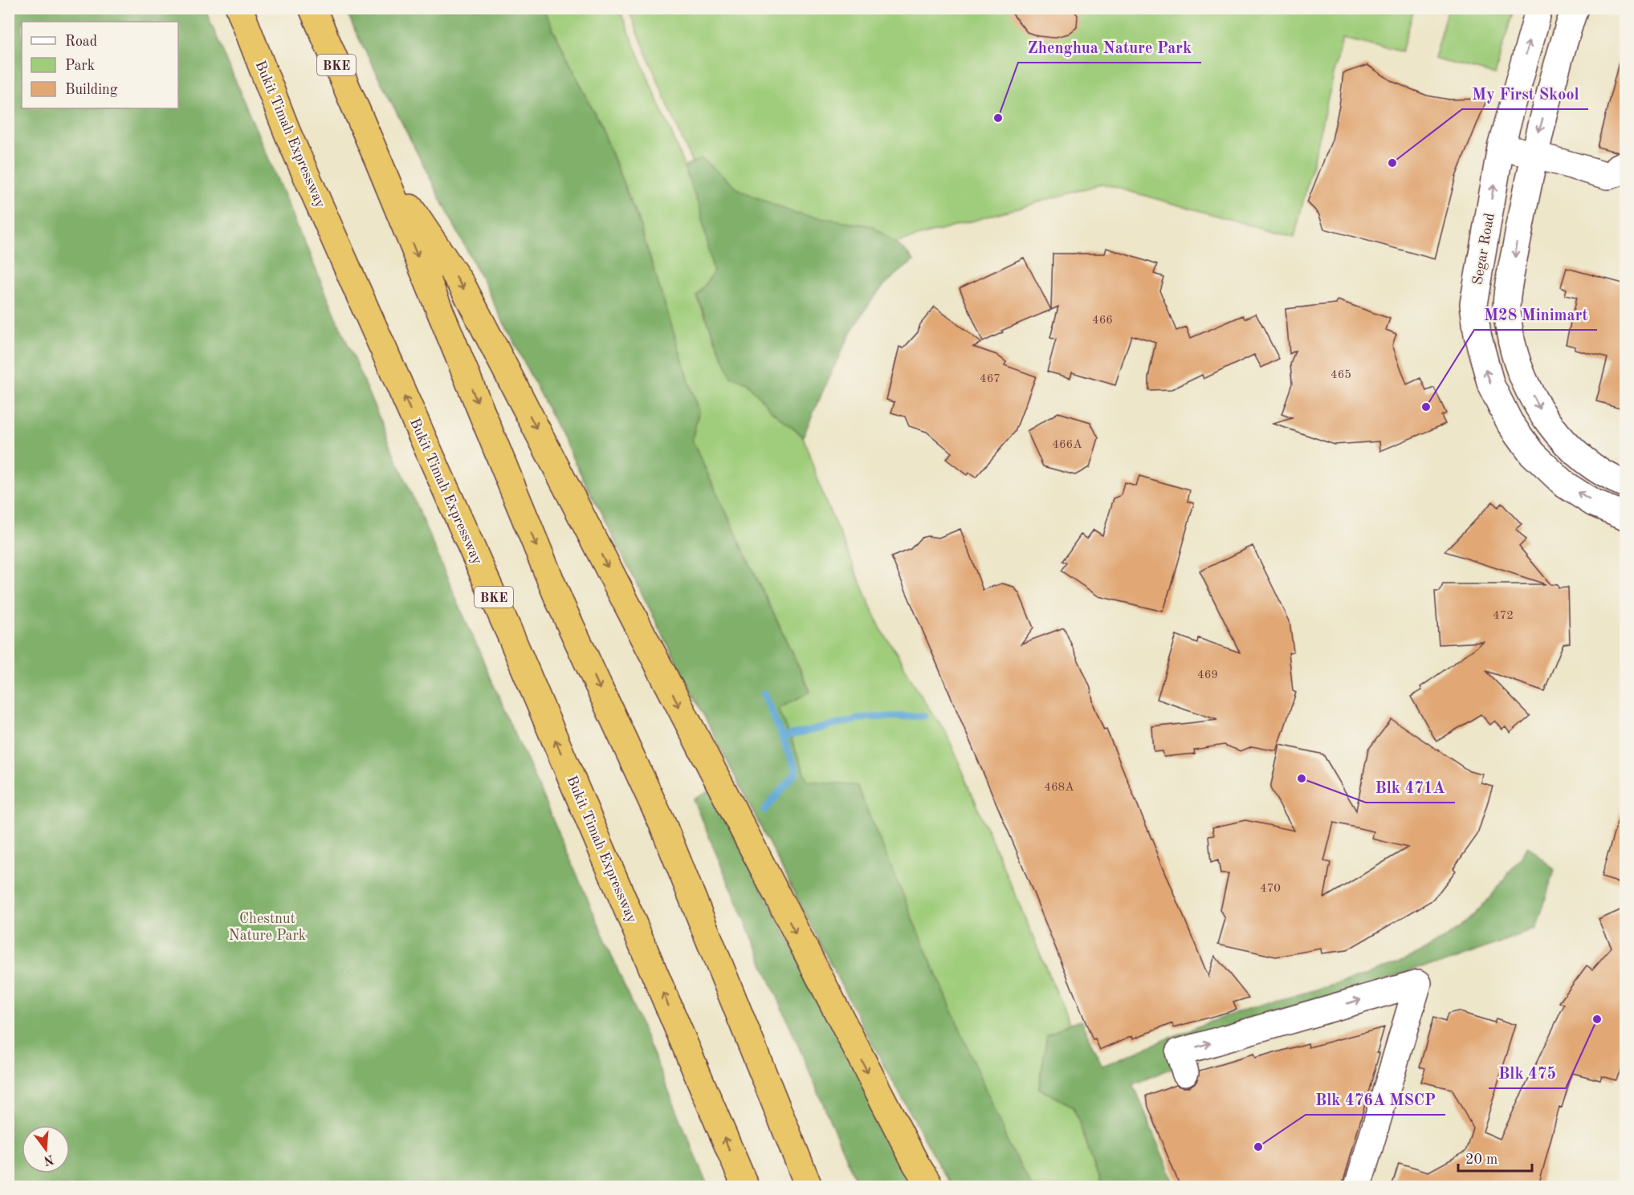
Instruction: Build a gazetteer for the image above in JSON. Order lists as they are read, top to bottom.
{
  "streets": {
    "highway": ["BKE", "Bukit Timah Expressway"],
    "street": ["Segar Road"]
  },
  "one_way": ["Segar Road"],
  "parks": ["Chestnut Nature Park"],
  "places": [
    "Zhenghua Nature Park",
    "My First Skool",
    "M28 Minimart",
    "Blk 471A",
    "Blk 475",
    "Blk 476A MSCP"
  ],
  "house_numbers": [
    "466",
    "465",
    "467",
    "466A",
    "472",
    "469",
    "468A",
    "470"
  ],
  "legend": ["Road", "Park", "Building"],
  "scale_bar": "20 m",
  "north": "bottom"
}
